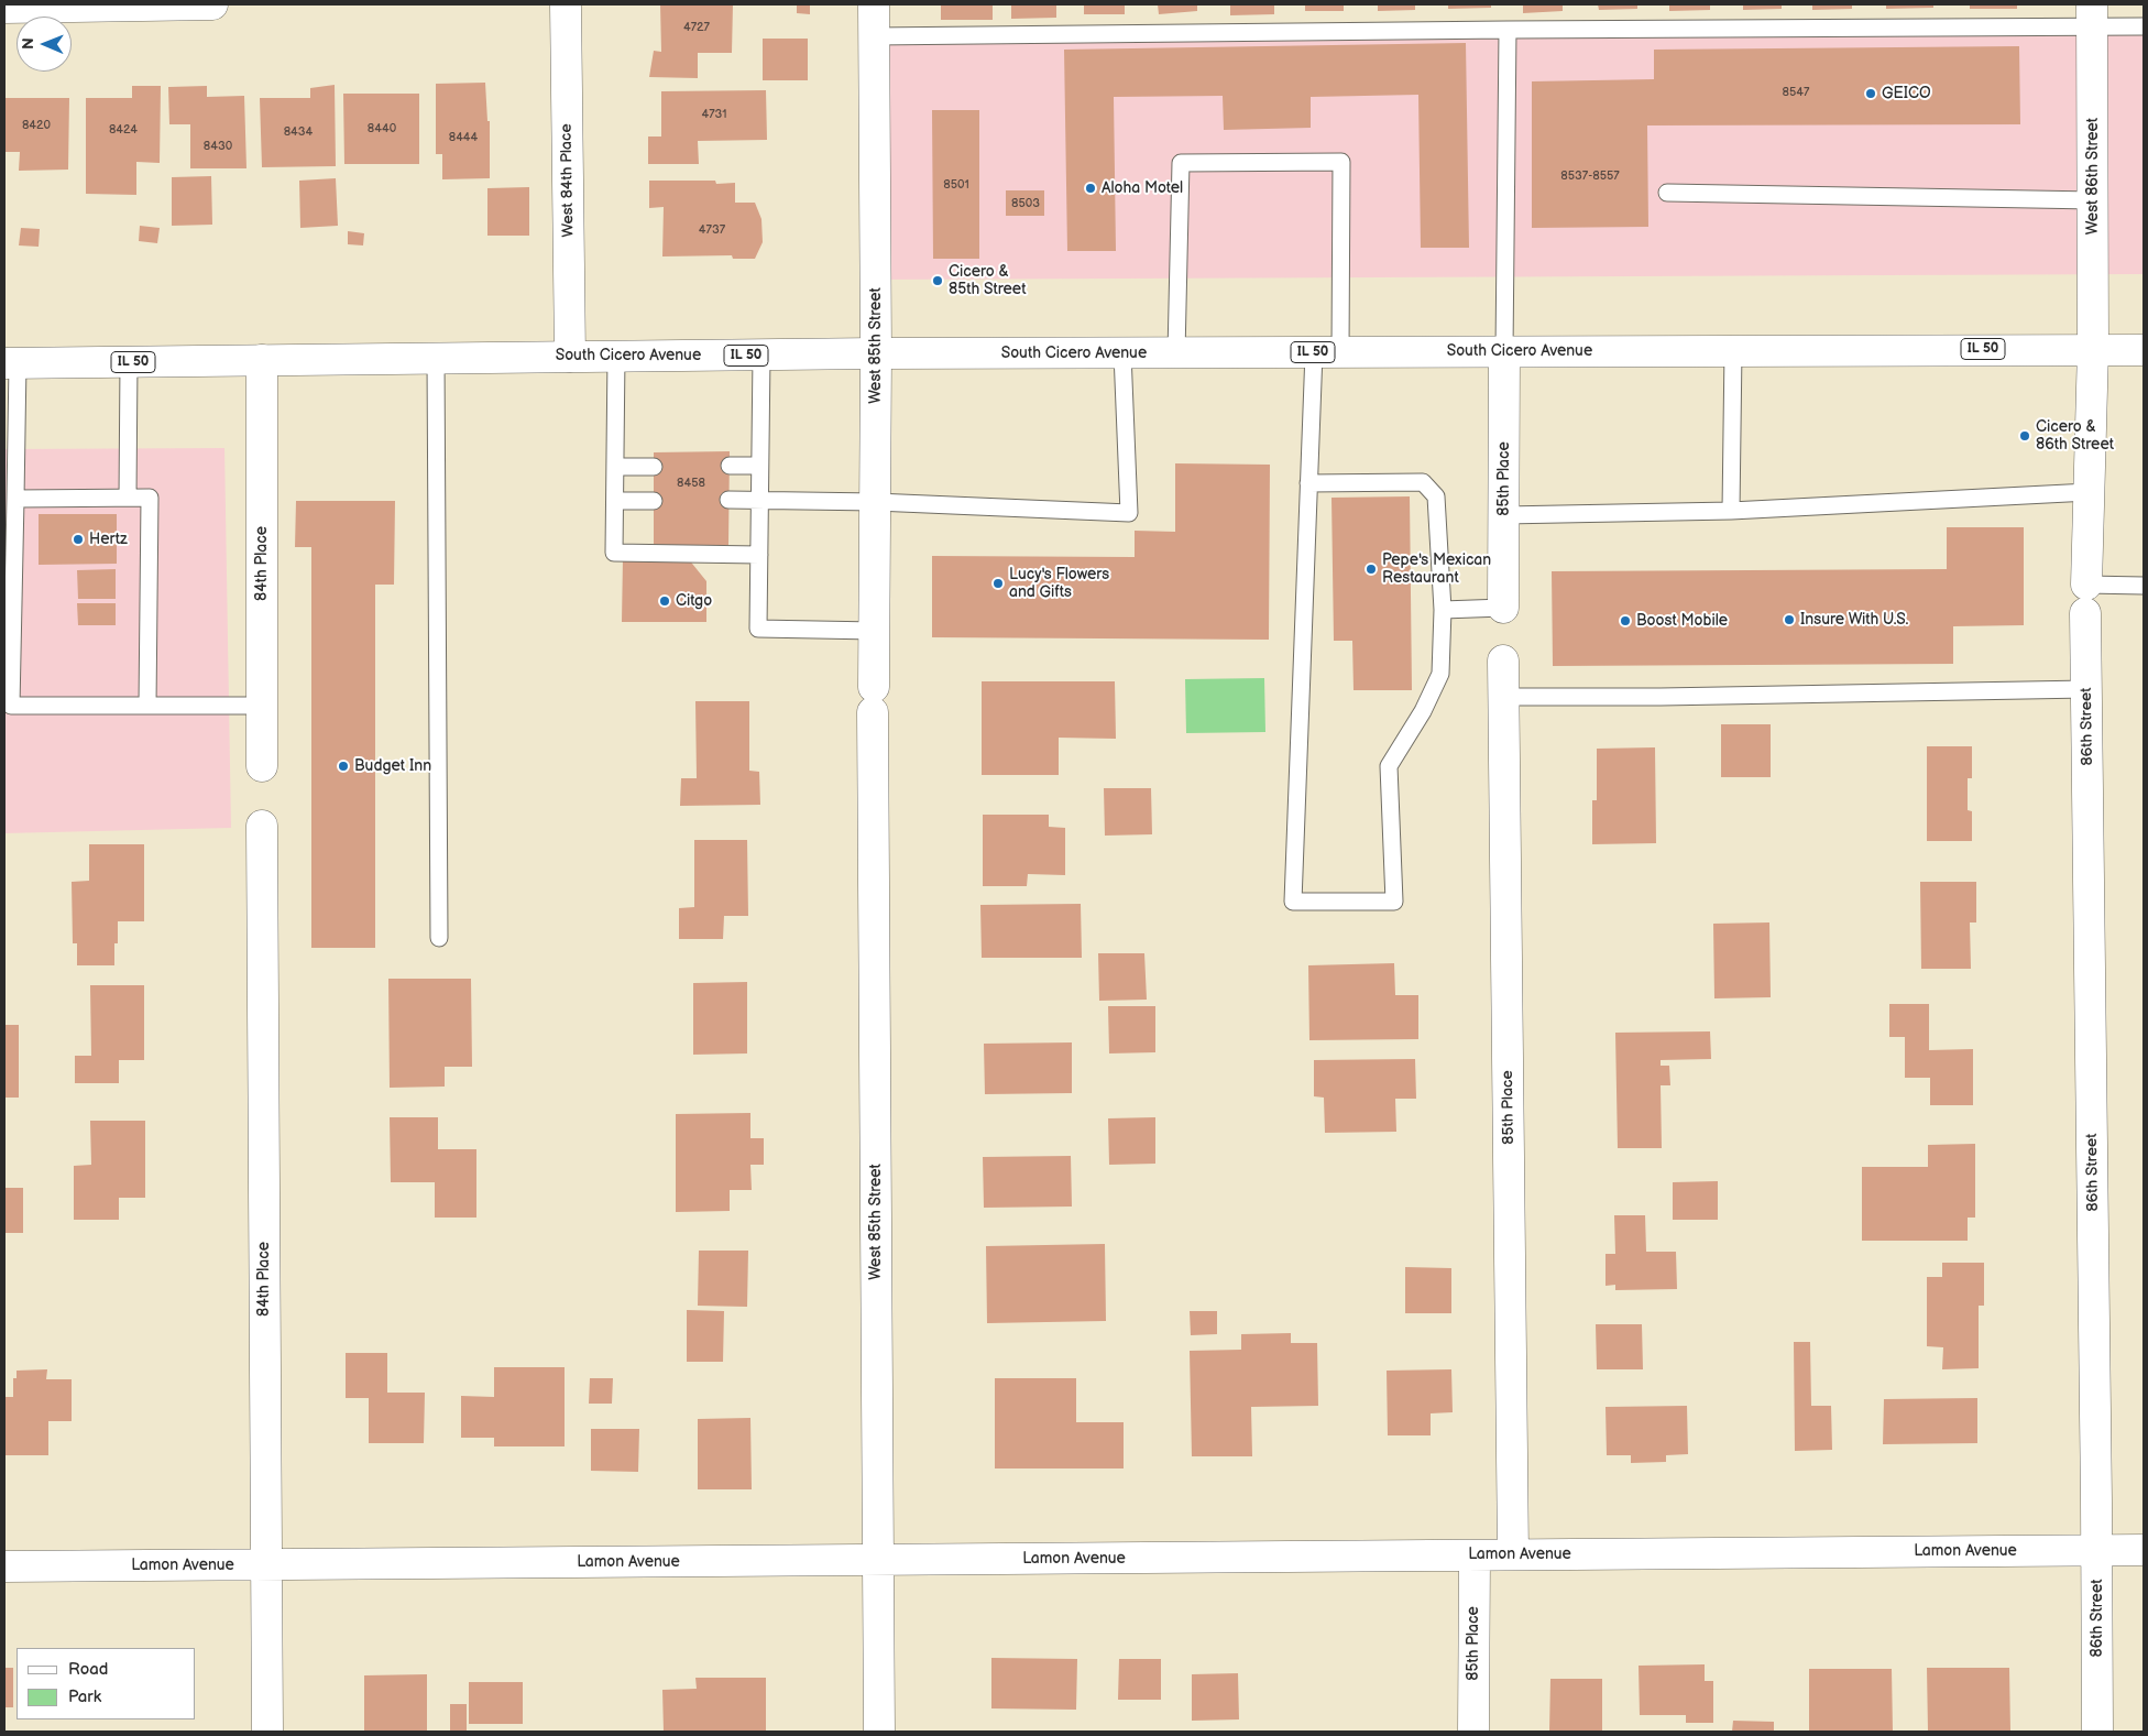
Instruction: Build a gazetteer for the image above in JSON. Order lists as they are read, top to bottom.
{
  "streets": {
    "street": [
      "West 86th Street",
      "West 84th Place",
      "West 85th Street",
      "IL 50",
      "South Cicero Avenue",
      "85th Place",
      "84th Place",
      "86th Street",
      "Lamon Avenue"
    ]
  },
  "crossings": [
    ["West 86th Street", "South Cicero Avenue"],
    ["West 86th Street", "86th Street"],
    ["West 84th Place", "South Cicero Avenue"],
    ["West 85th Street", "South Cicero Avenue"],
    ["West 85th Street", "Lamon Avenue"],
    ["South Cicero Avenue", "85th Place"],
    ["South Cicero Avenue", "84th Place"],
    ["South Cicero Avenue", "86th Street"],
    ["85th Place", "Lamon Avenue"],
    ["84th Place", "Lamon Avenue"],
    ["86th Street", "Lamon Avenue"]
  ],
  "places": [
    "GEICO",
    "Aloha Motel",
    "Cicero & 85th Street",
    "Cicero & 86th Street",
    "Hertz",
    "Pepe's Mexican Restaurant",
    "Lucy's Flowers and Gifts",
    "Citgo",
    "Insure With U.S.",
    "Boost Mobile",
    "Budget Inn"
  ],
  "house_numbers": [
    "4727",
    "8547",
    "4731",
    "8420",
    "8440",
    "8424",
    "8434",
    "8444",
    "8430",
    "8537-8557",
    "8501",
    "8503",
    "4737",
    "8458"
  ],
  "legend": ["Road", "Park"],
  "north": "left"
}
